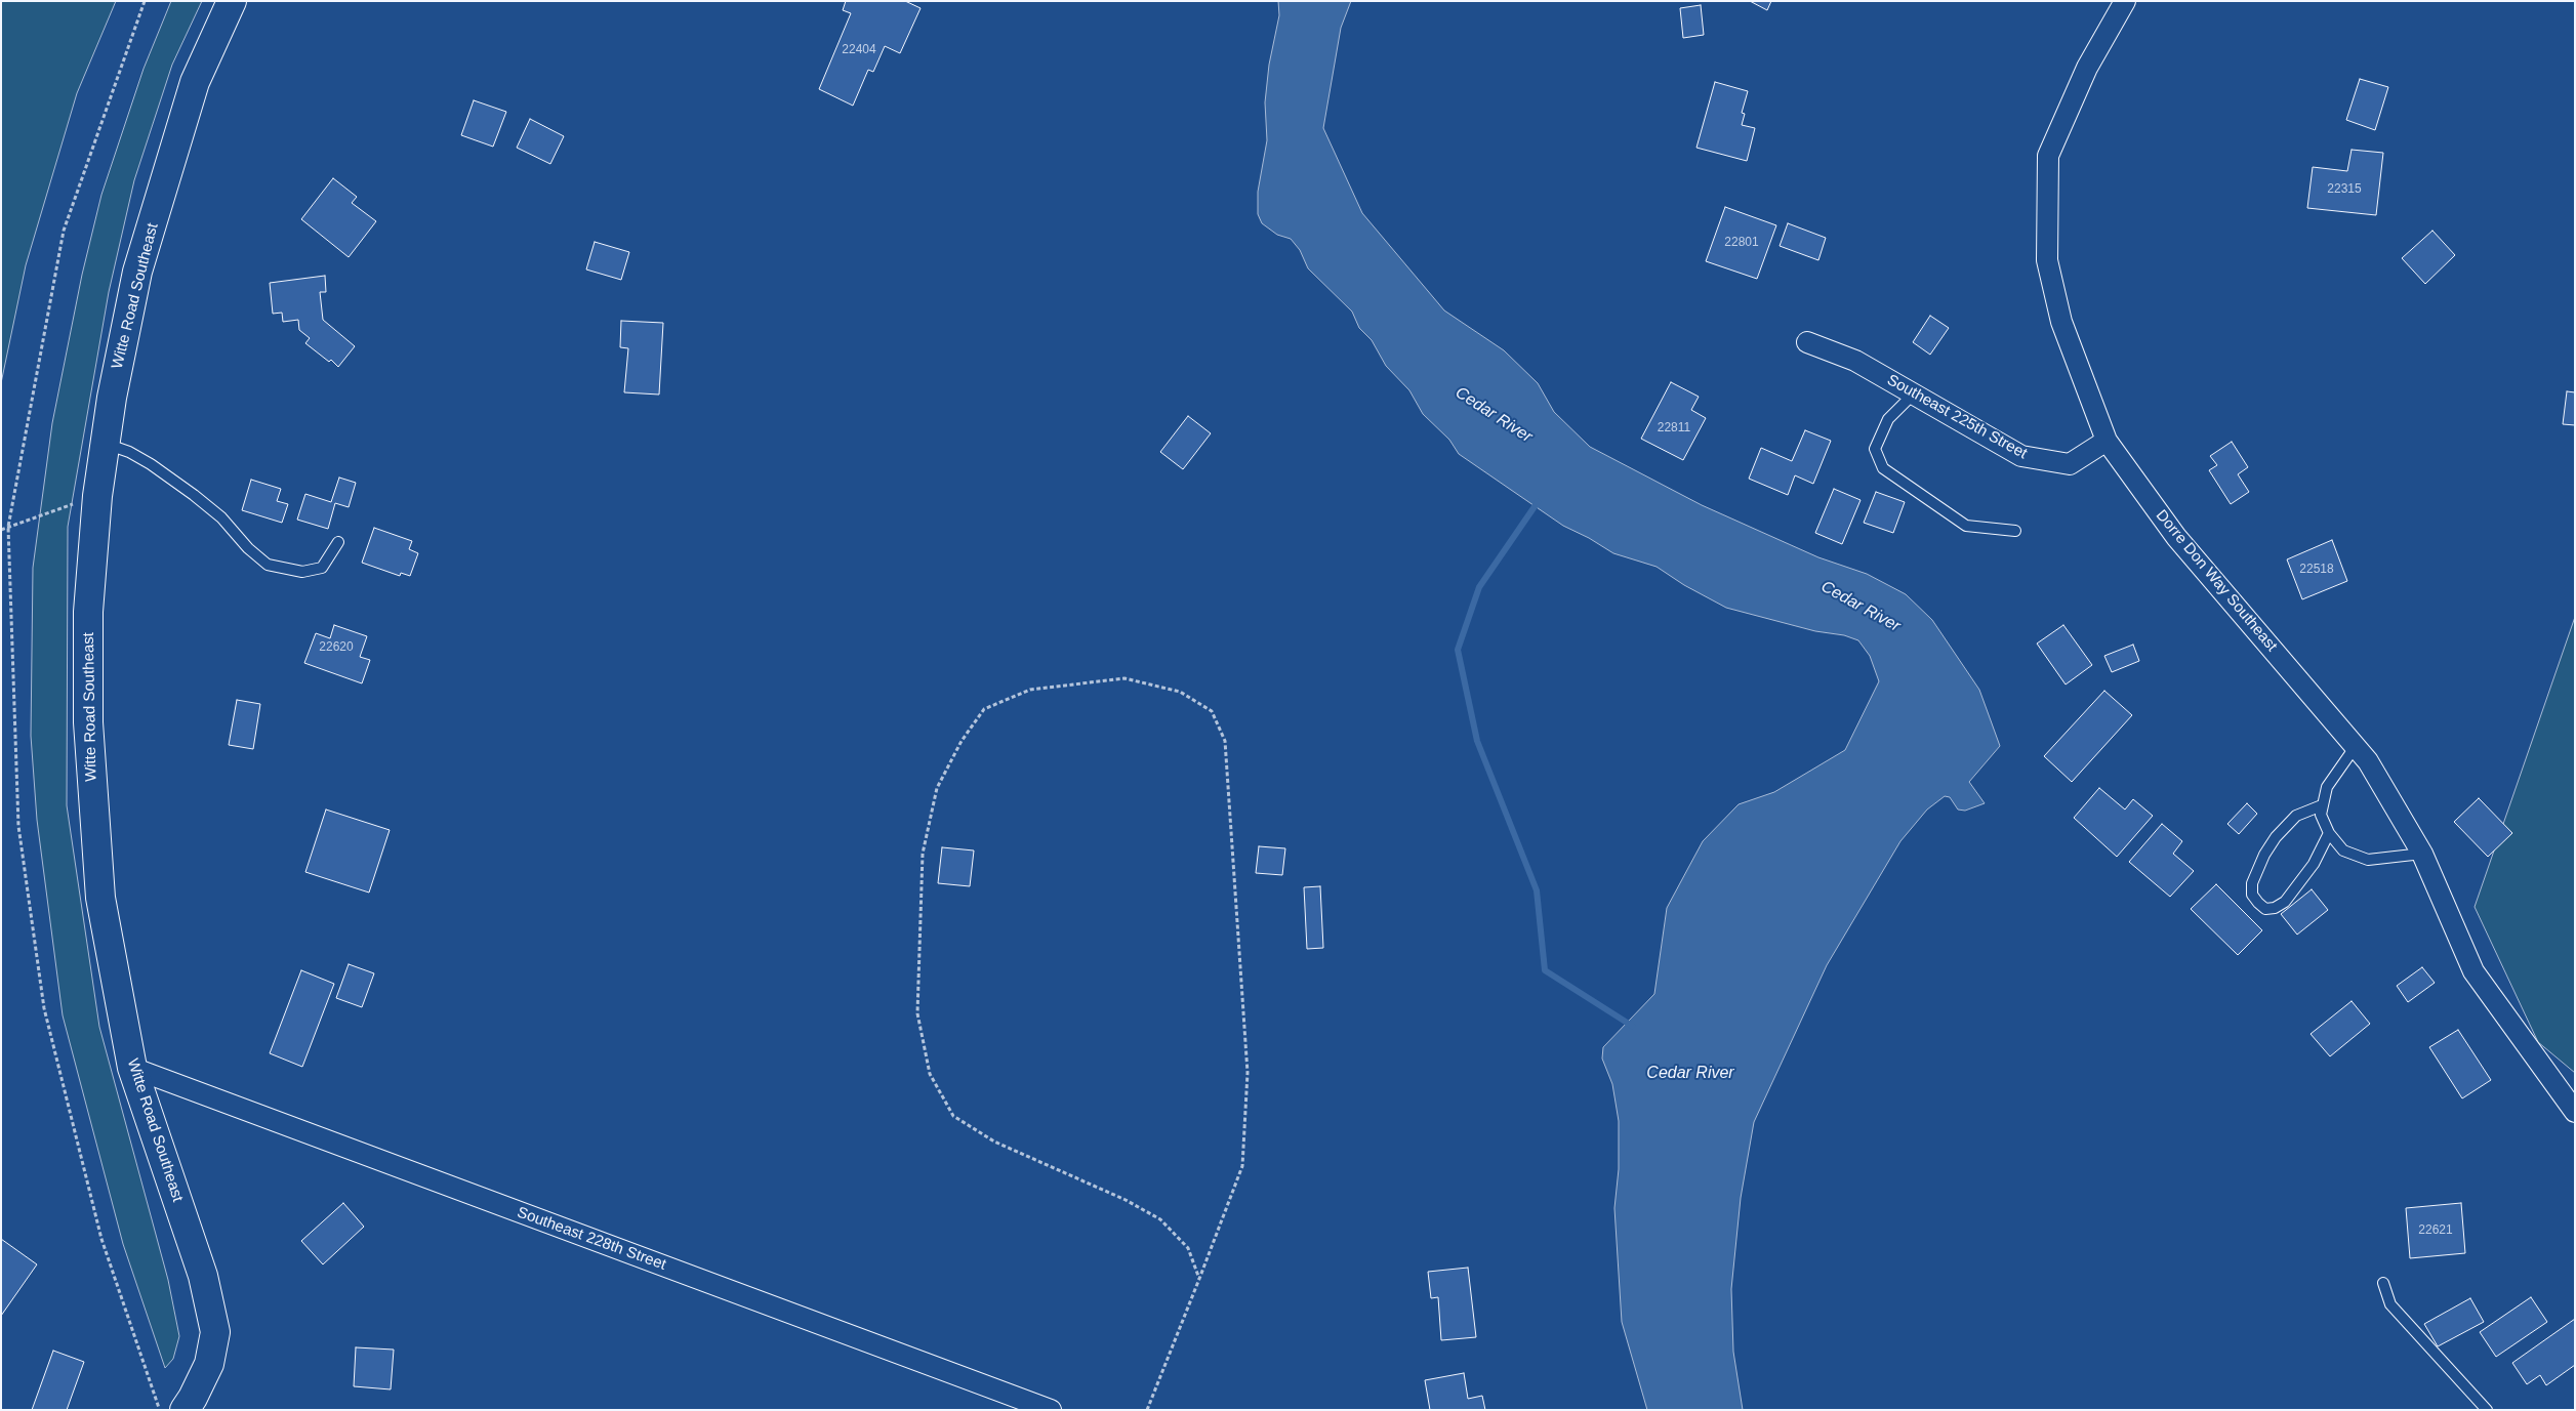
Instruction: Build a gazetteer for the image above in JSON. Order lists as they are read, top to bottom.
{
  "streets": {
    "street": [
      "Witte Road Southeast",
      "Southeast 225th Street",
      "Dorre Don Way Southeast",
      "Southeast 228th Street"
    ]
  },
  "crossings": [
    ["Witte Road Southeast", "Southeast 228th Street"],
    ["Southeast 225th Street", "Dorre Don Way Southeast"]
  ],
  "water": ["Cedar River"],
  "house_numbers": [
    "22404",
    "22315",
    "22801",
    "22811",
    "22518",
    "22620",
    "22621"
  ]
}
